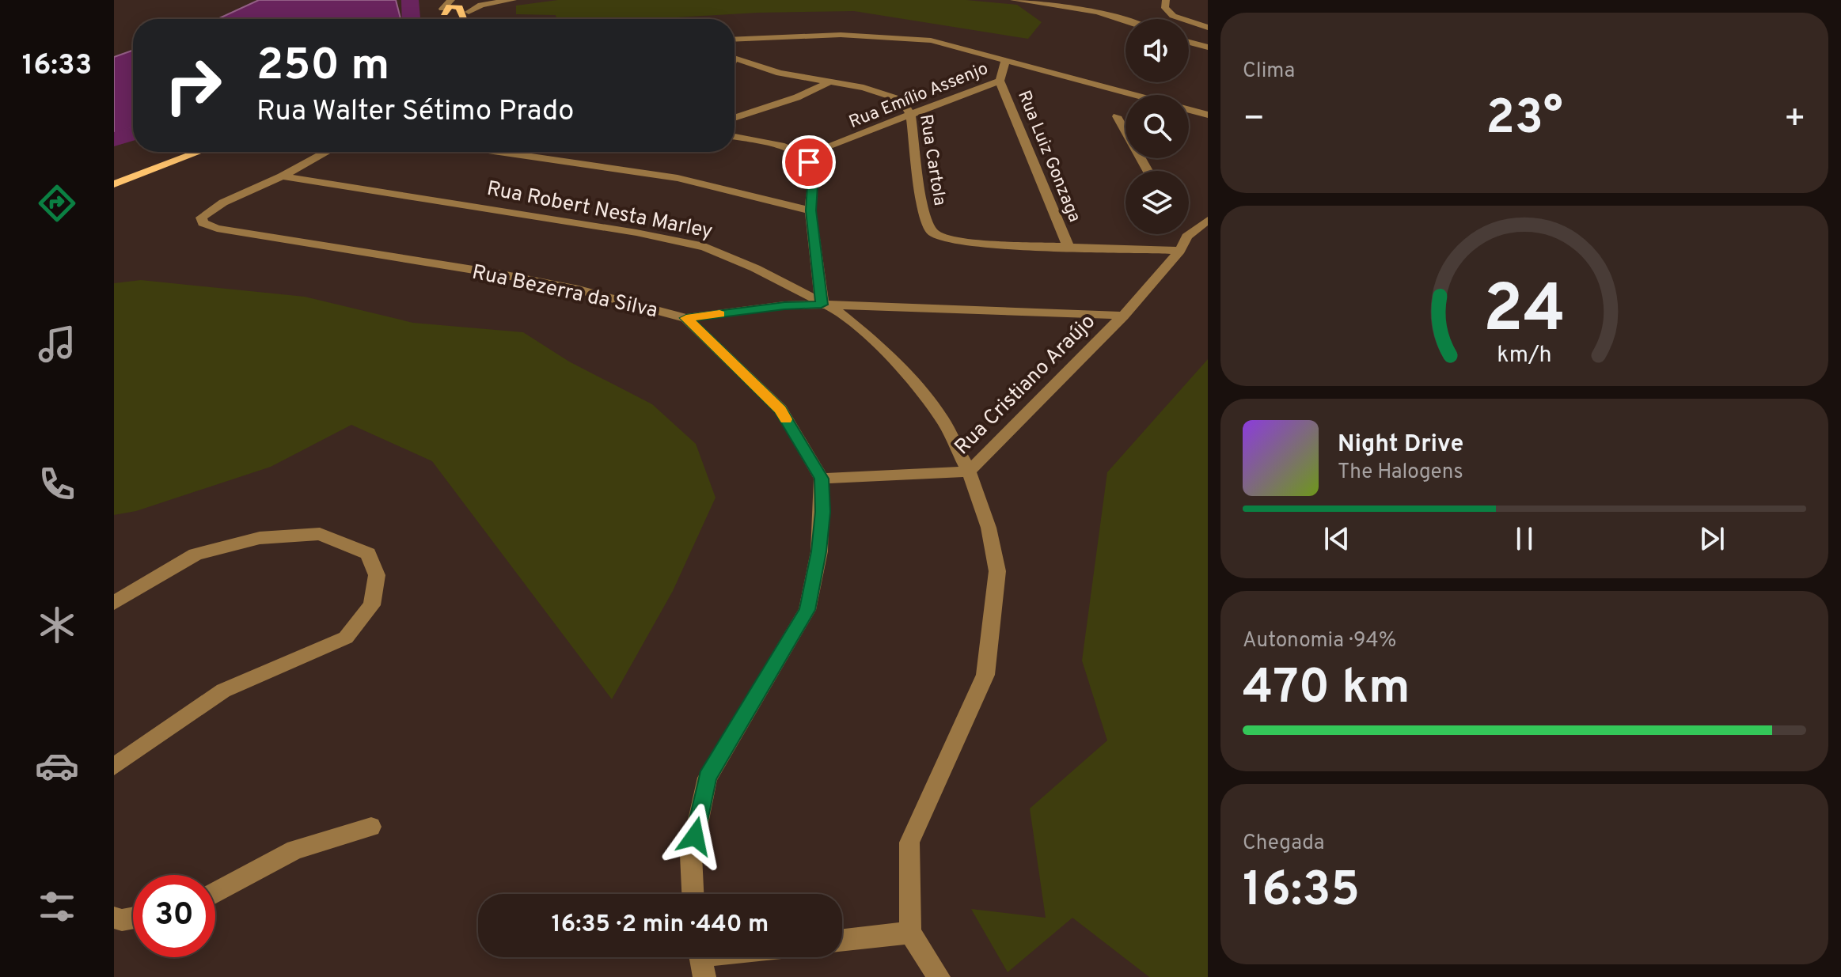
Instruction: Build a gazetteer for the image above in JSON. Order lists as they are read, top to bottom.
{
  "streets": {
    "street": [
      "Rua Emílio Assenjo",
      "Rua Luiz Gonzaga",
      "Rua Cartola",
      "Rua Robert Nesta Marley",
      "Rua Bezerra da Silva",
      "Rua Cristiano Araújo"
    ]
  },
  "crossings": [
    ["Rua Emílio Assenjo", "Rua Luiz Gonzaga"],
    ["Rua Emílio Assenjo", "Rua Cartola"],
    ["Rua Luiz Gonzaga", "Rua Cartola"],
    ["Rua Cartola", "Rua Cristiano Araújo"],
    ["Rua Robert Nesta Marley", "Rua Bezerra da Silva"],
    ["Rua Robert Nesta Marley", "Rua Cristiano Araújo"],
    ["Rua Bezerra da Silva", "Rua Cristiano Araújo"]
  ],
  "page": {
    "tabs": "16:33",
    "tile": [
      "Clima",
      ["Autonomia · 94%", "470 km"],
      ["Chegada", "16:35"]
    ],
    "turn": ["250 m", "Rua Walter Sétimo Prado"],
    "heat": ["−", "23°", "+"],
    "song": ["Night Drive", "The Halogens"],
    "limit": "30",
    "trip": "16:35 · 2 min · 440 m",
    "gauge": ["24", "km/h"]
  }
}
